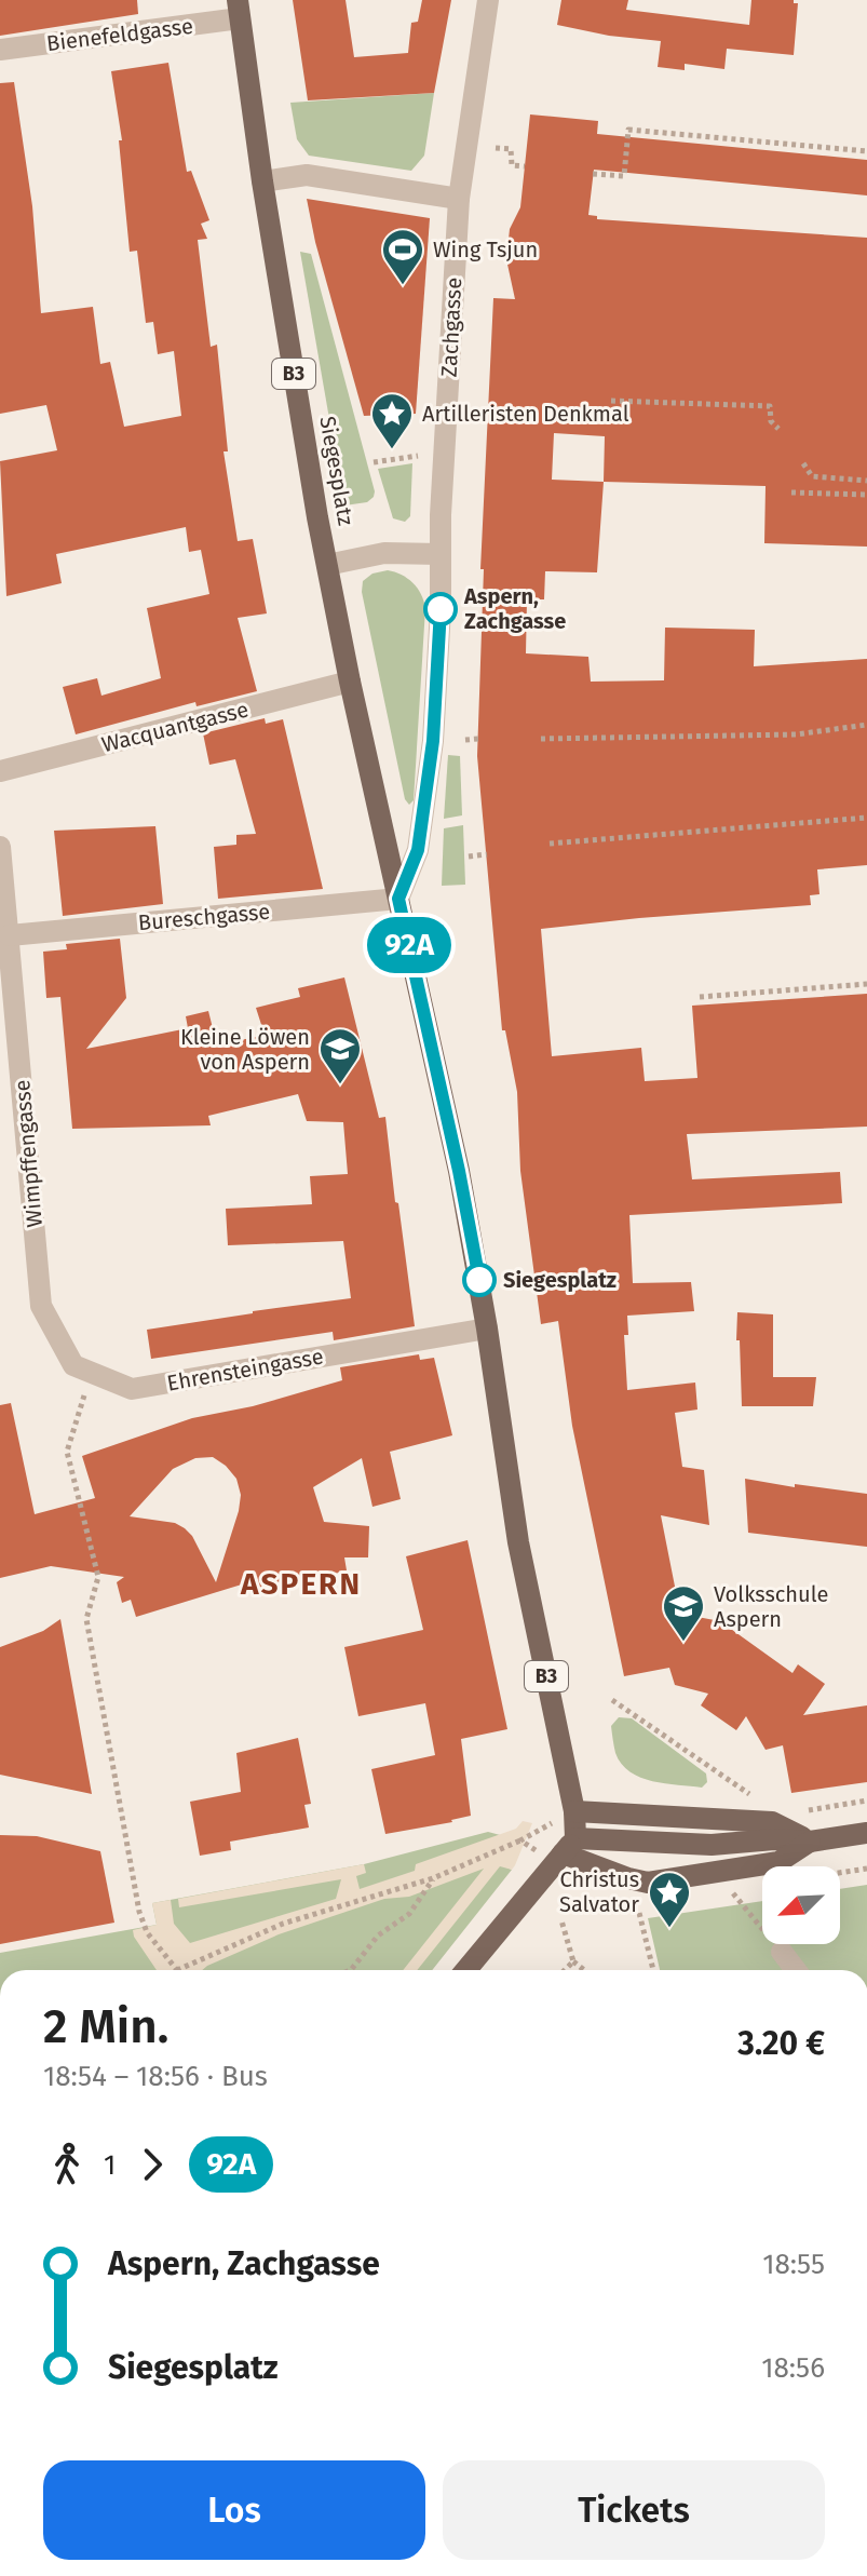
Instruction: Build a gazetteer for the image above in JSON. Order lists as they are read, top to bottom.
{
  "streets": {
    "main road": ["B3", "Siegesplatz"],
    "street": [
      "Bienefeldgasse",
      "Zachgasse",
      "Wacquantgasse",
      "Bureschgasse",
      "Wimpffengasse",
      "Ehrensteingasse"
    ]
  },
  "crossings": [
    ["Bienefeldgasse", "B3"],
    ["B3", "Siegesplatz"],
    ["Siegesplatz", "Wacquantgasse"],
    ["Siegesplatz", "Bureschgasse"],
    ["Siegesplatz", "Ehrensteingasse"],
    ["Bureschgasse", "Wimpffengasse"],
    ["Wimpffengasse", "Ehrensteingasse"]
  ],
  "districts": ["ASPERN"],
  "places": {
    "sports": ["Wing Tsjun"],
    "place": ["Artilleristen Denkmal", "Christus Salvator"],
    "other": ["Aspern, Zachgasse", "Siegesplatz"],
    "school or university": ["Kleine Löwen von Aspern", "Volksschule Aspern"]
  },
  "lines": ["bus line 92A"],
  "north": "bottom left",
  "page": {
    "on_map": "92A",
    "heading": ["2 Min.", "18:54 – 18:56 · Bus", "3.20 €"],
    "legs": ["1", "92A"],
    "list": [
      {
        "name": "Aspern, Zachgasse",
        "value": "18:55"
      },
      {
        "name": "Siegesplatz",
        "value": "18:56"
      }
    ],
    "buttons": ["Los", "Tickets"]
  }
}
